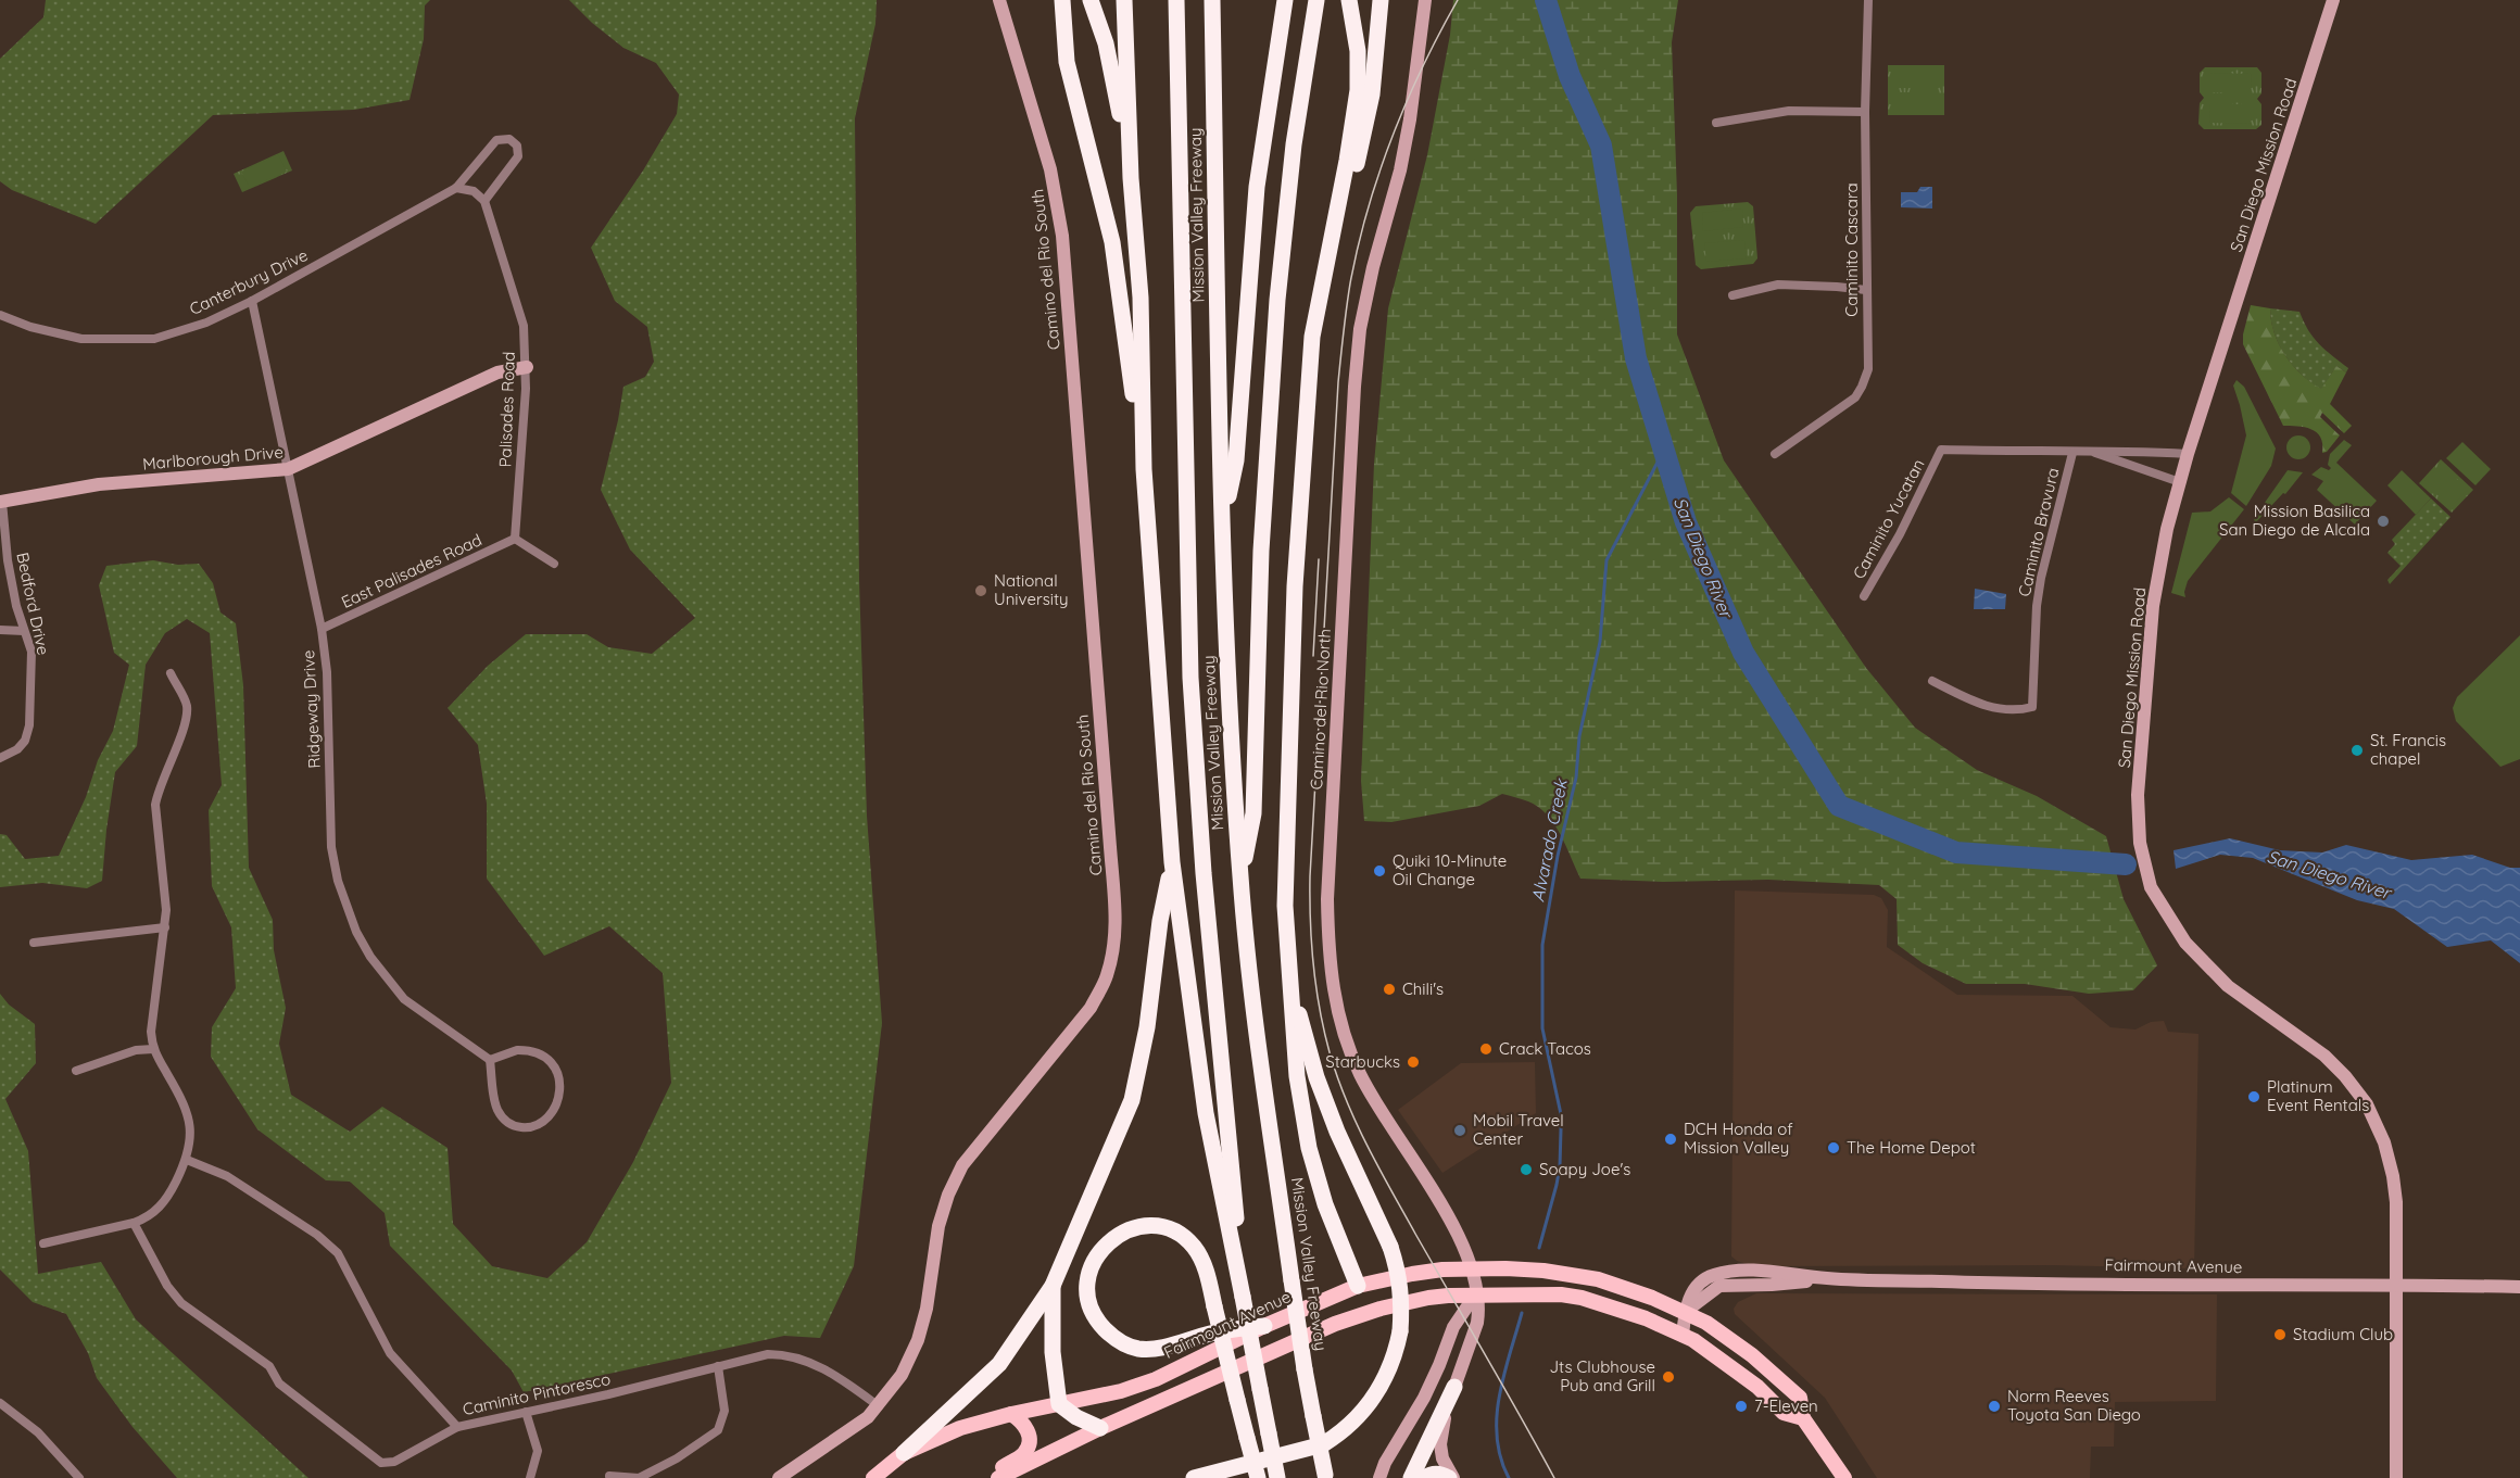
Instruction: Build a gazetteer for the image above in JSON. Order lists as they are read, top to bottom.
{
  "streets": {
    "highway": ["Mission Valley Freeway"],
    "main road": ["Fairmount Avenue"],
    "street": [
      "San Diego Mission Road",
      "Caminito Cascara",
      "Camino del Rio South",
      "Canterbury Drive",
      "Palisades Road",
      "Marlborough Drive",
      "Caminito Yucatan",
      "Caminito Bravura",
      "East Palisades Road",
      "Bedford Drive",
      "Ridgeway Drive",
      "Camino del Rio North",
      "Caminito Pintoresco"
    ]
  },
  "crossings": [
    ["San Diego Mission Road", "Caminito Yucatan"],
    ["San Diego Mission Road", "Fairmount Avenue"],
    ["Camino del Rio South", "Caminito Pintoresco"],
    ["Canterbury Drive", "Ridgeway Drive"],
    ["Palisades Road", "Marlborough Drive"],
    ["Palisades Road", "East Palisades Road"],
    ["Marlborough Drive", "Bedford Drive"],
    ["Marlborough Drive", "Ridgeway Drive"],
    ["Caminito Yucatan", "Caminito Bravura"],
    ["East Palisades Road", "Ridgeway Drive"],
    ["Camino del Rio North", "Fairmount Avenue"]
  ],
  "water": ["San Diego River", "Alvarado Creek"],
  "places": [
    "Mission Basilica San Diego de Alcala",
    "National University",
    "St. Francis chapel",
    "Quiki 10-Minute Oil Change",
    "Chili's",
    "Crack Tacos",
    "Starbucks",
    "Platinum Event Rentals",
    "Mobil Travel Center",
    "DCH Honda of Mission Valley",
    "The Home Depot",
    "Soapy Joe's",
    "Stadium Club",
    "Jts Clubhouse Pub and Grill",
    "7-Eleven",
    "Norm Reeves Toyota San Diego"
  ]
}
